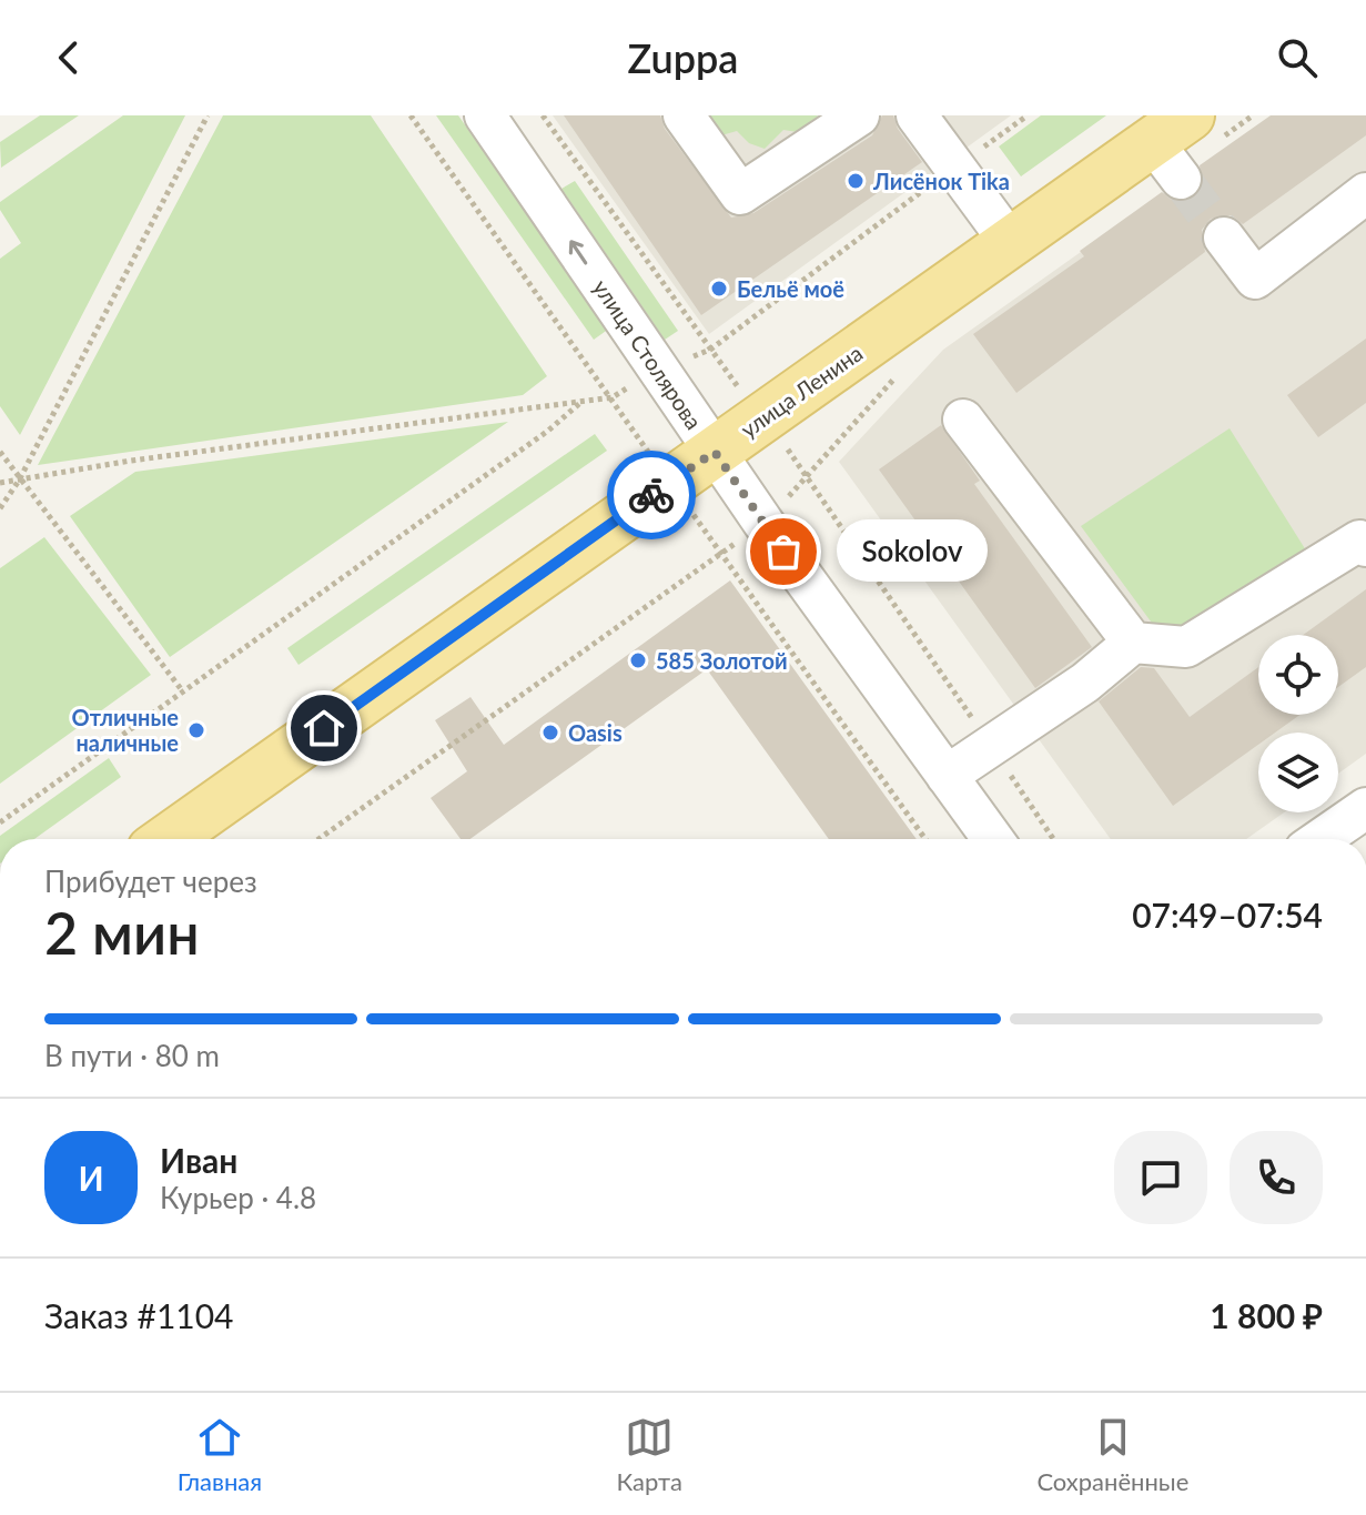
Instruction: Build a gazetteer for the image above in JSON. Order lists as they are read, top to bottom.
{
  "streets": {
    "main road": ["улица Ленина"],
    "street": ["улица Столярова"]
  },
  "crossings": [
    ["улица Столярова", "улица Ленина"]
  ],
  "places": [
    "Лисёнок Tika",
    "Бельё моё",
    "Sokolov",
    "585 Золотой",
    "Отличные наличные",
    "Oasis"
  ],
  "page": {
    "header": "Zuppa",
    "bubble": "Sokolov",
    "heading": ["2 мин", "Прибудет через", "07:49–07:54"],
    "panel": [
      "Иван",
      "Курьер · 4.8",
      "Заказ #1104",
      "1 800 ₽"
    ],
    "bar": "В пути · 80 m",
    "round": "И",
    "tabs": ["Главная", "Карта", "Сохранённые"]
  }
}
